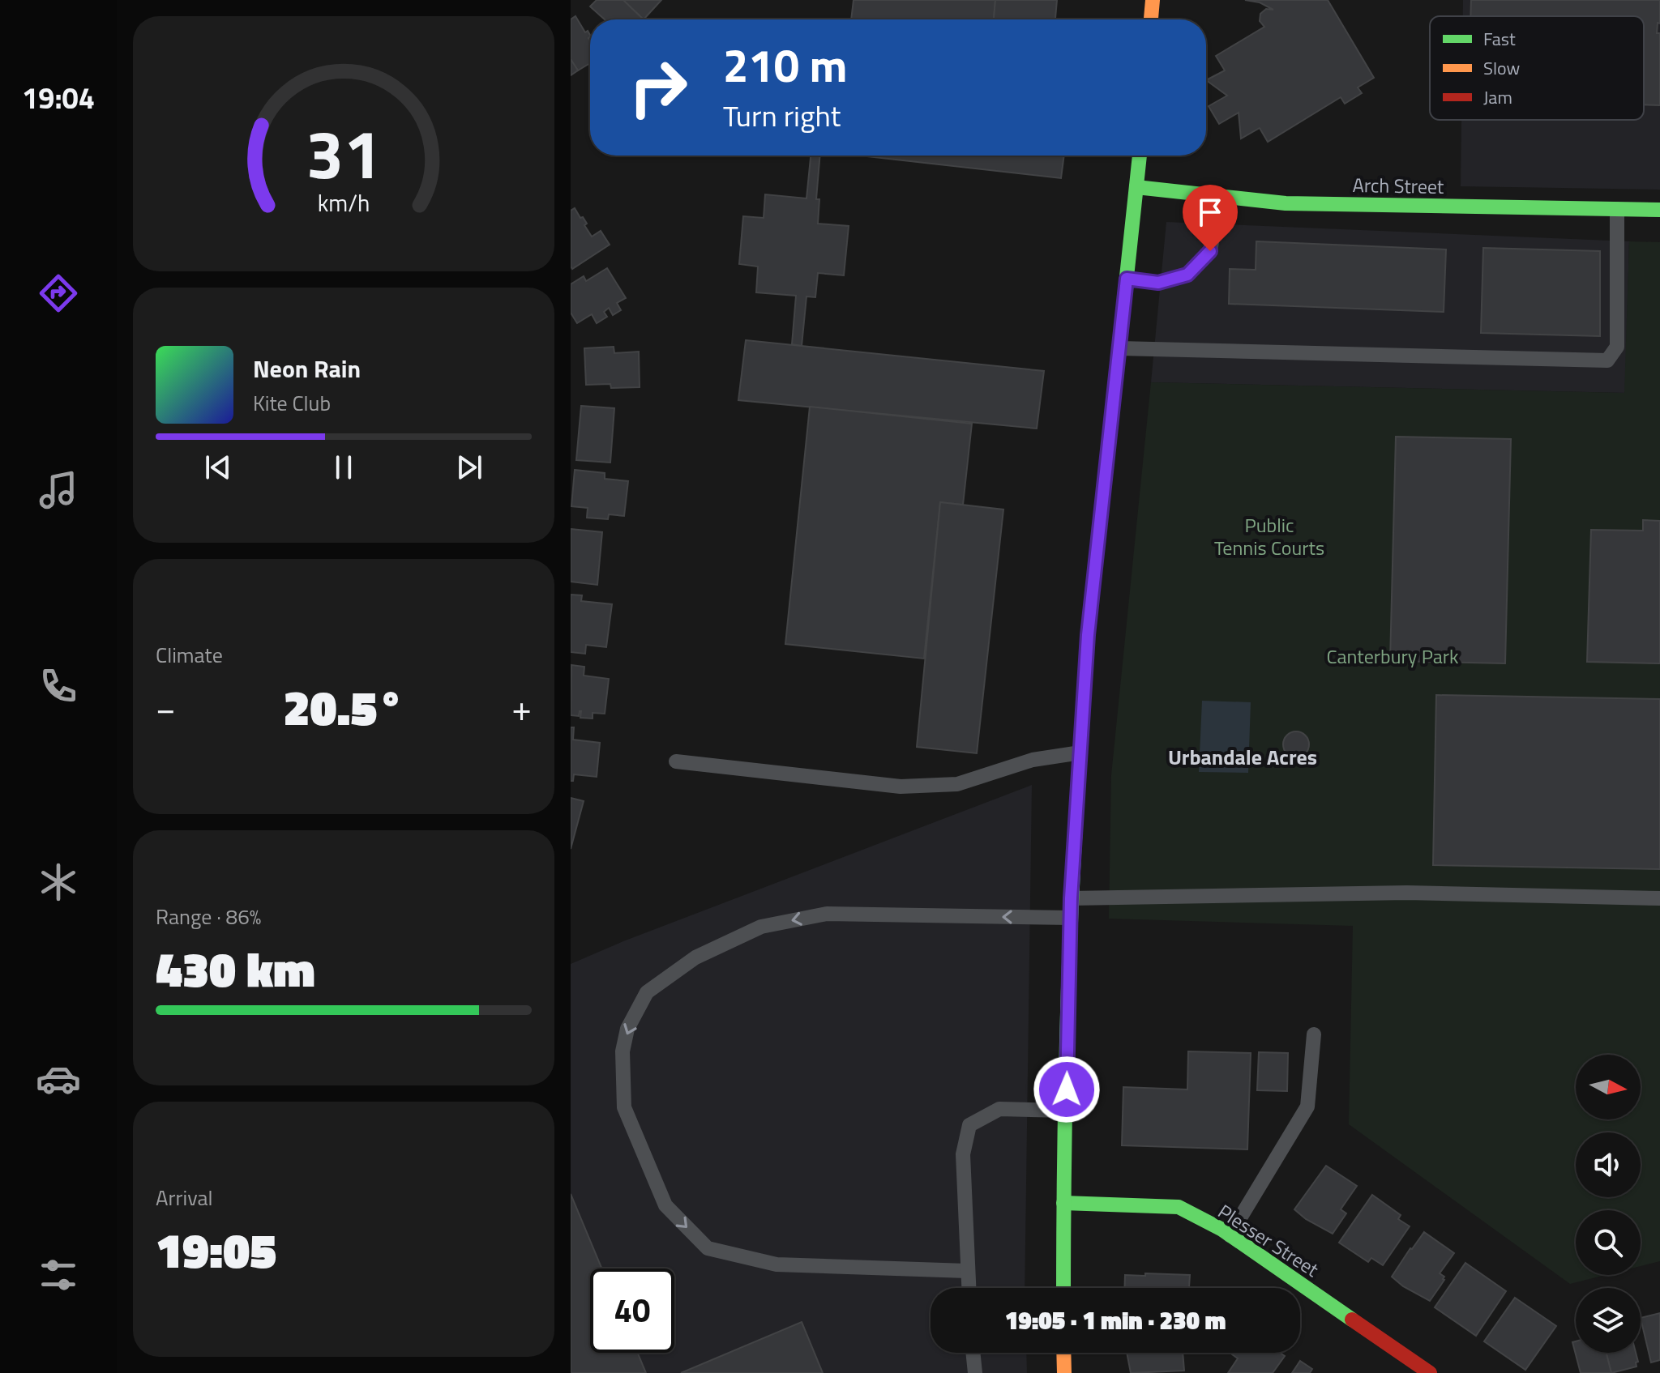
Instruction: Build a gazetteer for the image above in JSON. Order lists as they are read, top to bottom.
{
  "streets": {
    "street": ["Arch Street", "Plesser Street"]
  },
  "districts": ["Urbandale Acres"],
  "parks": ["Public Tennis Courts", "Canterbury Park"],
  "legend": ["Fast", "Slow", "Jam"],
  "north": "right",
  "page": {
    "tabs": "19:04",
    "turn": ["210 m", "Turn right"],
    "song": ["Neon Rain", "Kite Club"],
    "tile": [
      "Climate",
      ["Range · 86%", "430 km"],
      ["Arrival", "19:05"]
    ],
    "heat": ["−", "20.5°", "+"],
    "limit": "40",
    "trip": "19:05 · 1 min · 230 m",
    "gauge": ["31", "km/h"]
  }
}
